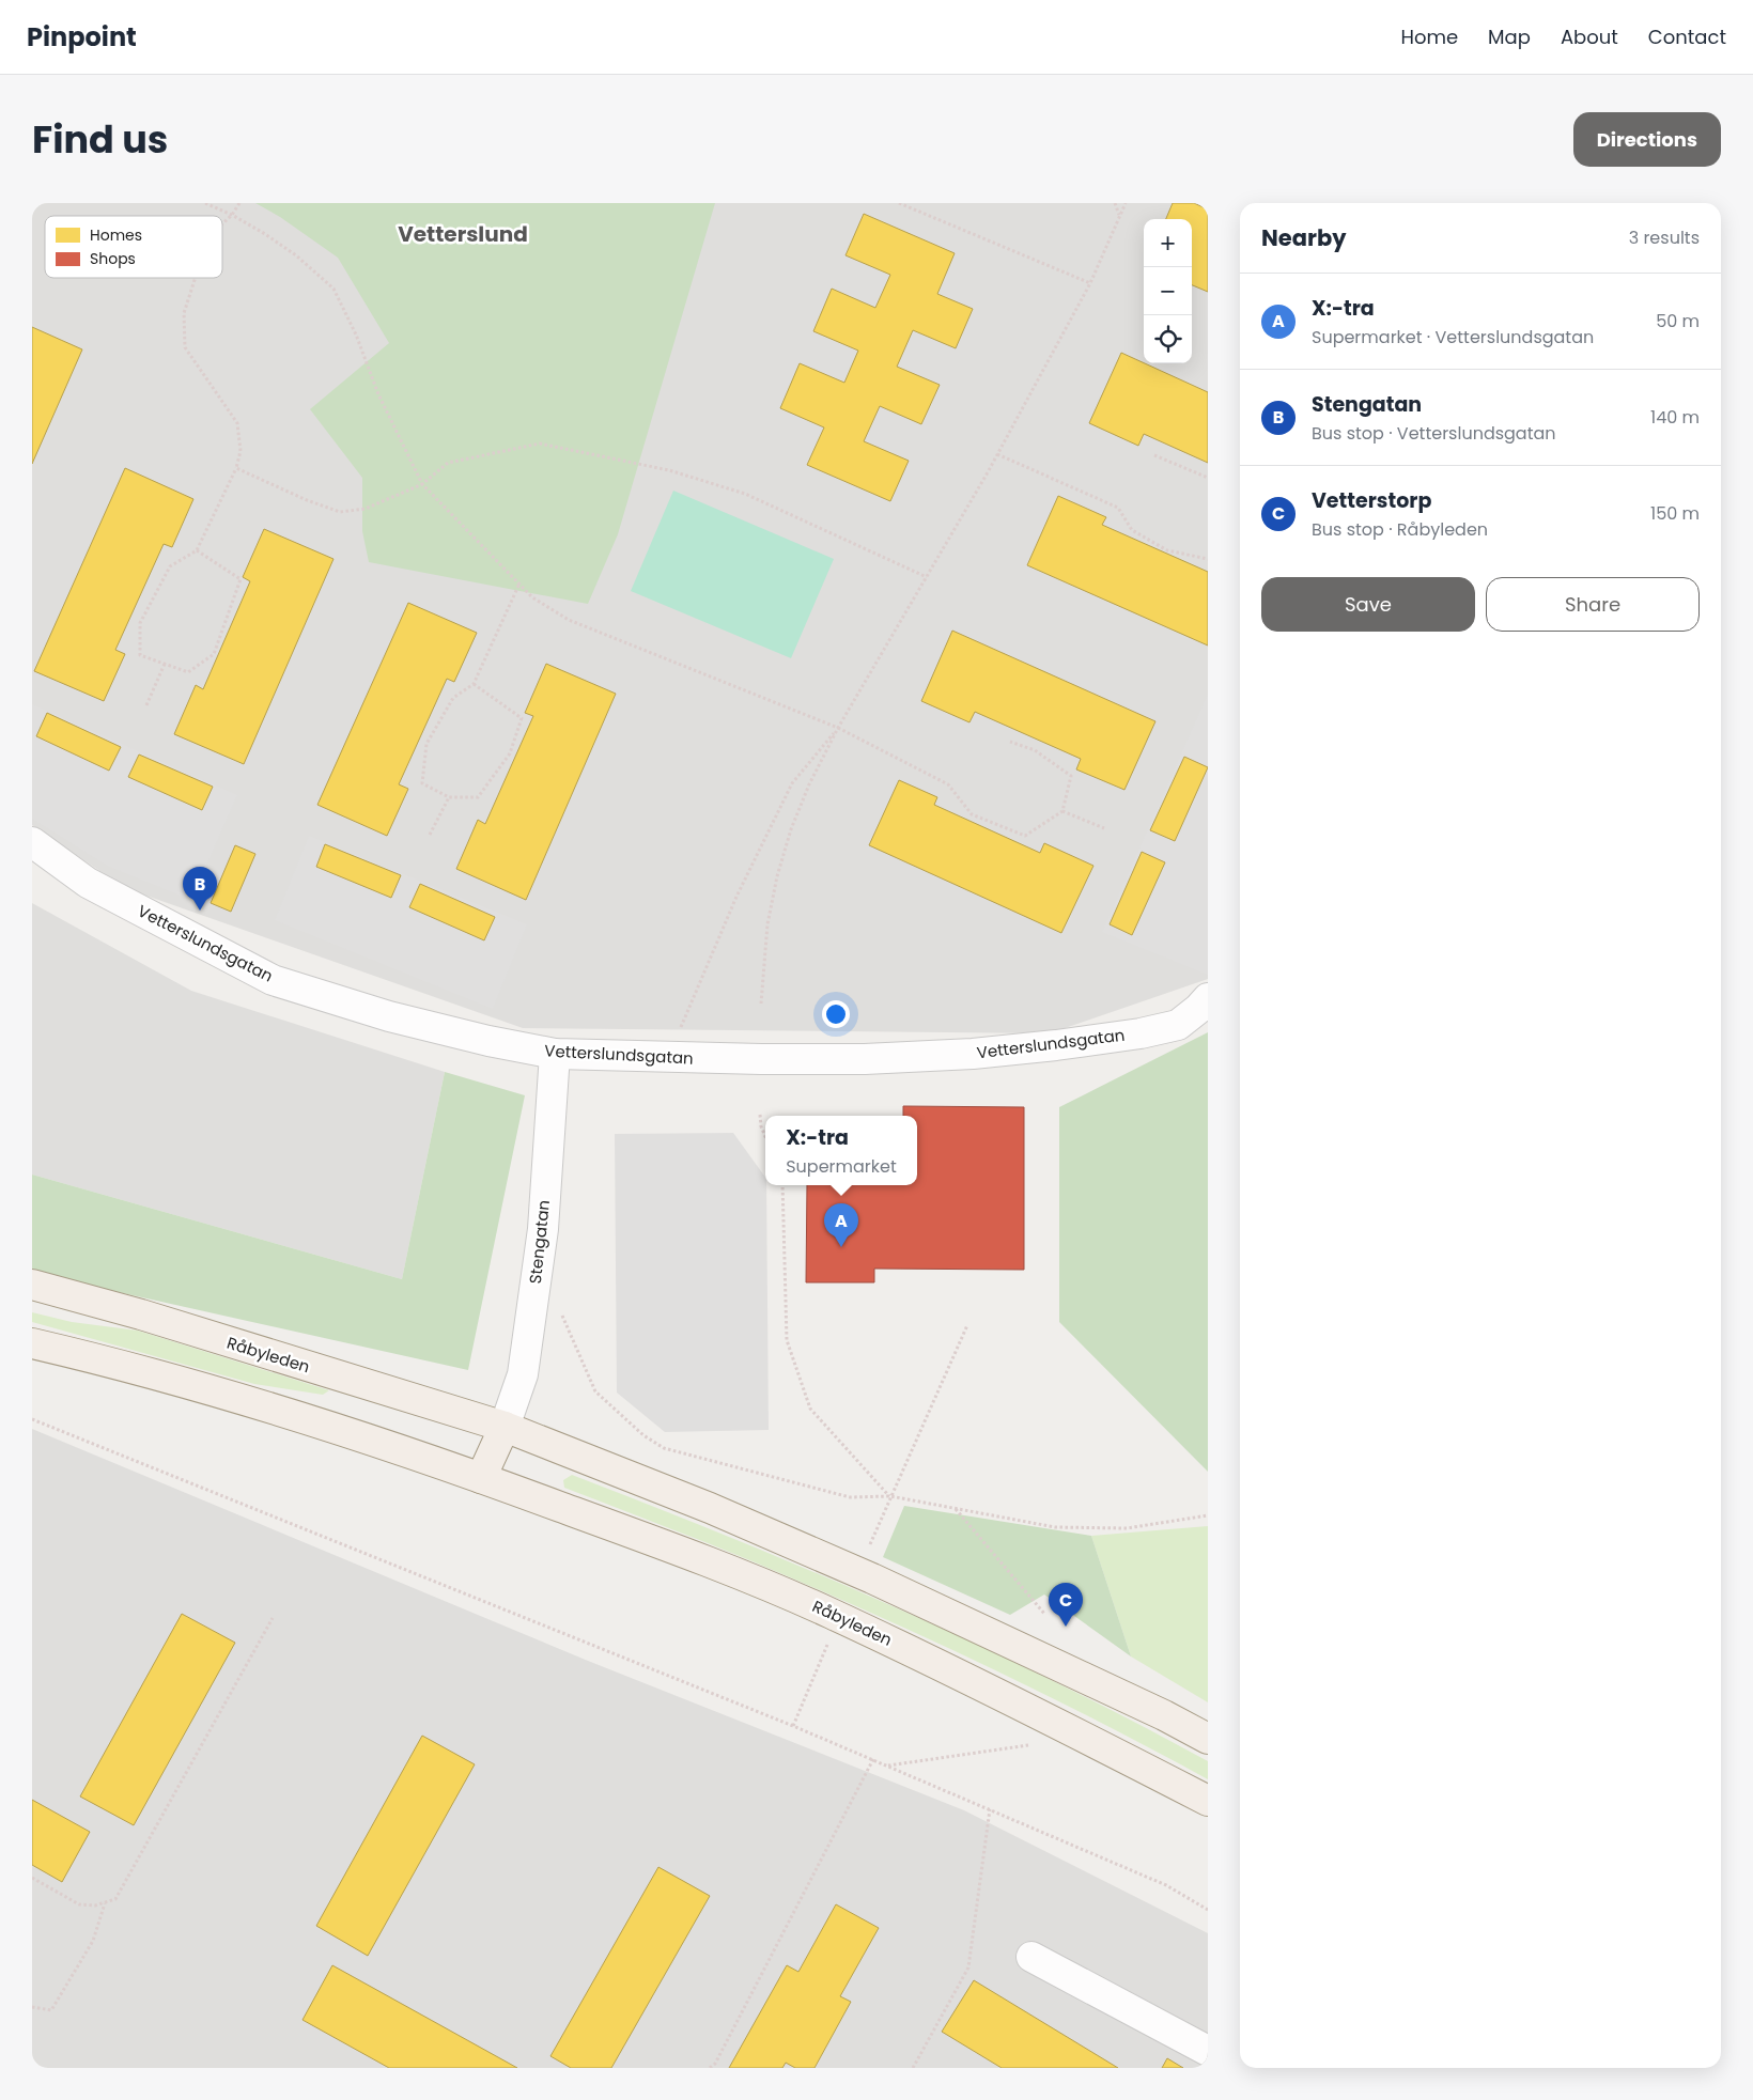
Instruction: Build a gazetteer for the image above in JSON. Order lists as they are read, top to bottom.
{
  "streets": {
    "main road": ["Råbyleden"],
    "street": ["Vetterslundsgatan", "Stengatan"]
  },
  "crossings": [
    ["Vetterslundsgatan", "Stengatan"],
    ["Stengatan", "Råbyleden"]
  ],
  "districts": ["Vetterslund"],
  "legend": ["Homes", "Shops"],
  "page": {
    "header": "Pinpoint",
    "nav": [
      "Home",
      "Map",
      "About",
      "Contact"
    ],
    "title": "Find us",
    "buttons": [
      "Directions",
      ["Save", "Share"]
    ],
    "heading": ["Nearby", "3 results"],
    "map_buttons": ["+", "−"],
    "list": [
      {
        "mark": "A",
        "name": "X:-tra",
        "note": "Supermarket · Vetterslundsgatan",
        "value": "50 m"
      },
      {
        "mark": "B",
        "name": "Stengatan",
        "note": "Bus stop · Vetterslundsgatan",
        "value": "140 m"
      },
      {
        "mark": "C",
        "name": "Vetterstorp",
        "note": "Bus stop · Råbyleden",
        "value": "150 m"
      }
    ],
    "pins": ["B", "A", "C"],
    "popup": ["X:-tra", "Supermarket"]
  }
}
